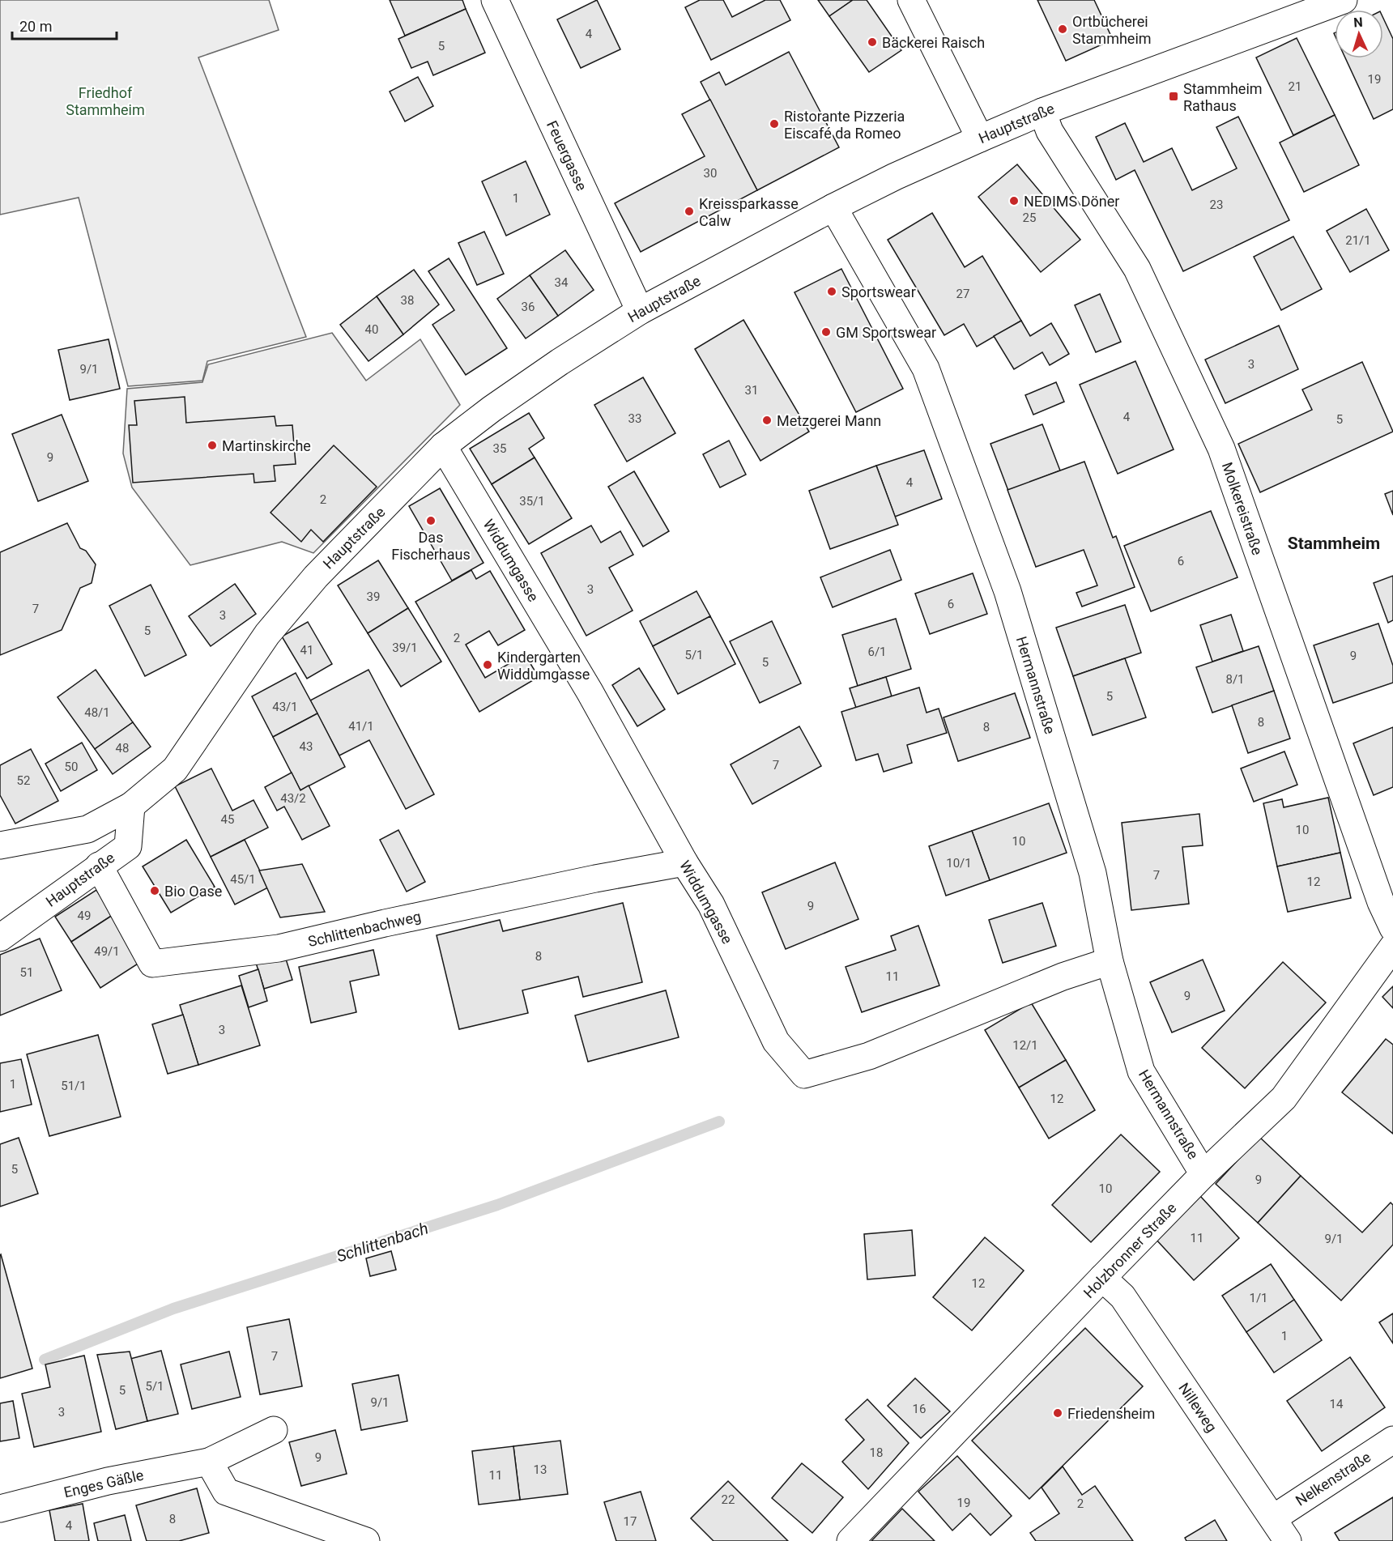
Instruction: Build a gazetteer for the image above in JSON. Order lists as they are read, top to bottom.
{
  "streets": {
    "street": [
      "Hauptstraße",
      "Feuergasse",
      "Molkereistraße",
      "Widdumgasse",
      "Hermannstraße",
      "Schlittenbachweg",
      "Holzbronner Straße",
      "Nilleweg",
      "Nelkenstraße",
      "Enges Gäßle"
    ]
  },
  "crossings": [
    ["Hauptstraße", "Feuergasse"],
    ["Hauptstraße", "Molkereistraße"],
    ["Hauptstraße", "Widdumgasse"],
    ["Hauptstraße", "Hermannstraße"],
    ["Hauptstraße", "Schlittenbachweg"],
    ["Widdumgasse", "Hermannstraße"],
    ["Widdumgasse", "Schlittenbachweg"],
    ["Hermannstraße", "Holzbronner Straße"],
    ["Holzbronner Straße", "Nilleweg"],
    ["Nilleweg", "Nelkenstraße"]
  ],
  "districts": ["Stammheim"],
  "water": ["Schlittenbach"],
  "parks": ["Friedhof Stammheim"],
  "places": {
    "other": [
      "Ortbücherei Stammheim",
      "Bäckerei Raisch",
      "Ristorante Pizzeria Eiscafé da Romeo",
      "NEDIMS Döner",
      "Kreissparkasse Calw",
      "Sportswear",
      "GM Sportswear",
      "Metzgerei Mann",
      "Martinskirche",
      "Das Fischerhaus",
      "Kindergarten Widdumgasse",
      "Bio Oase",
      "Friedensheim"
    ],
    "transit": ["Stammheim Rathaus"]
  },
  "house_numbers": [
    "4",
    "5",
    "19",
    "21",
    "30",
    "1",
    "23",
    "25",
    "21/1",
    "34",
    "27",
    "38",
    "36",
    "40",
    "3",
    "9/1",
    "31",
    "4",
    "33",
    "5",
    "35",
    "9",
    "4",
    "2",
    "35/1",
    "6",
    "3",
    "39",
    "6",
    "7",
    "3",
    "5",
    "2",
    "39/1",
    "41",
    "6/1",
    "5/1",
    "9",
    "5",
    "8/1",
    "5",
    "43/1",
    "48/1",
    "8",
    "41/1",
    "8",
    "43",
    "48",
    "7",
    "50",
    "52",
    "43/2",
    "45",
    "10",
    "10",
    "10/1",
    "7",
    "45/1",
    "12",
    "9",
    "49",
    "49/1",
    "8",
    "51",
    "11",
    "9",
    "3",
    "12/1",
    "1",
    "51/1",
    "12",
    "5",
    "9",
    "10",
    "11",
    "9/1",
    "12",
    "1/1",
    "1",
    "7",
    "5/1",
    "5",
    "9/1",
    "14",
    "16",
    "3",
    "18",
    "9",
    "13",
    "11",
    "22",
    "19",
    "2",
    "8",
    "17",
    "4"
  ],
  "scale_bar": "20 m",
  "north": "top"
}
